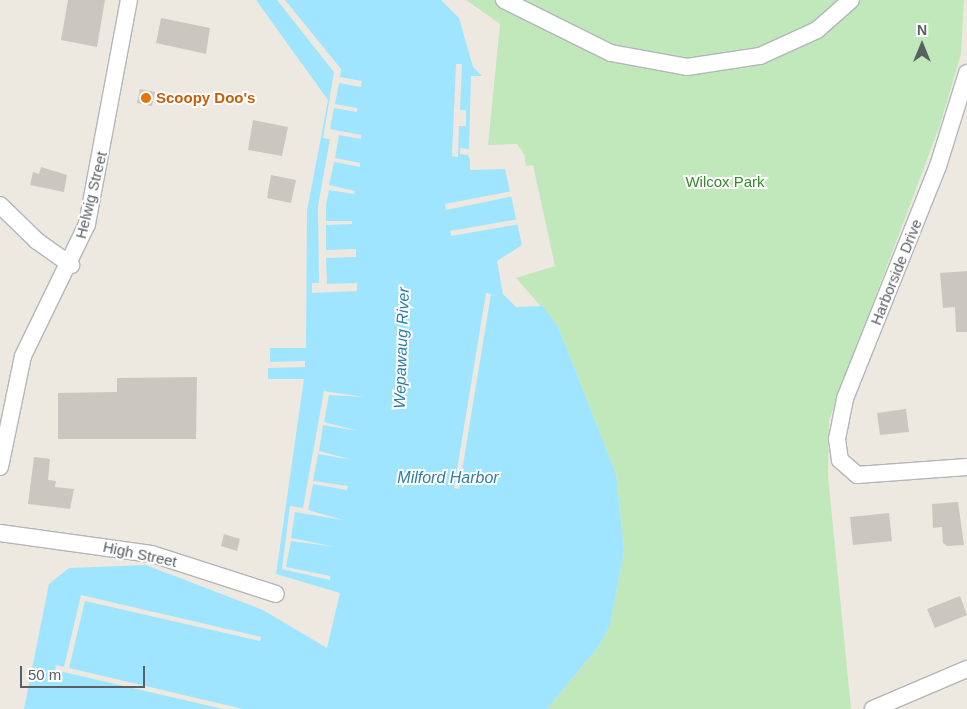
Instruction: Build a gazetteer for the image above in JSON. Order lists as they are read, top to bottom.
{
  "streets": {
    "street": ["Helwig Street", "Harborside Drive", "High Street"]
  },
  "water": ["Wepawaug River", "Milford Harbor"],
  "parks": ["Wilcox Park"],
  "places": ["Scoopy Doo's"],
  "scale_bar": "50 m",
  "north": "top"
}
